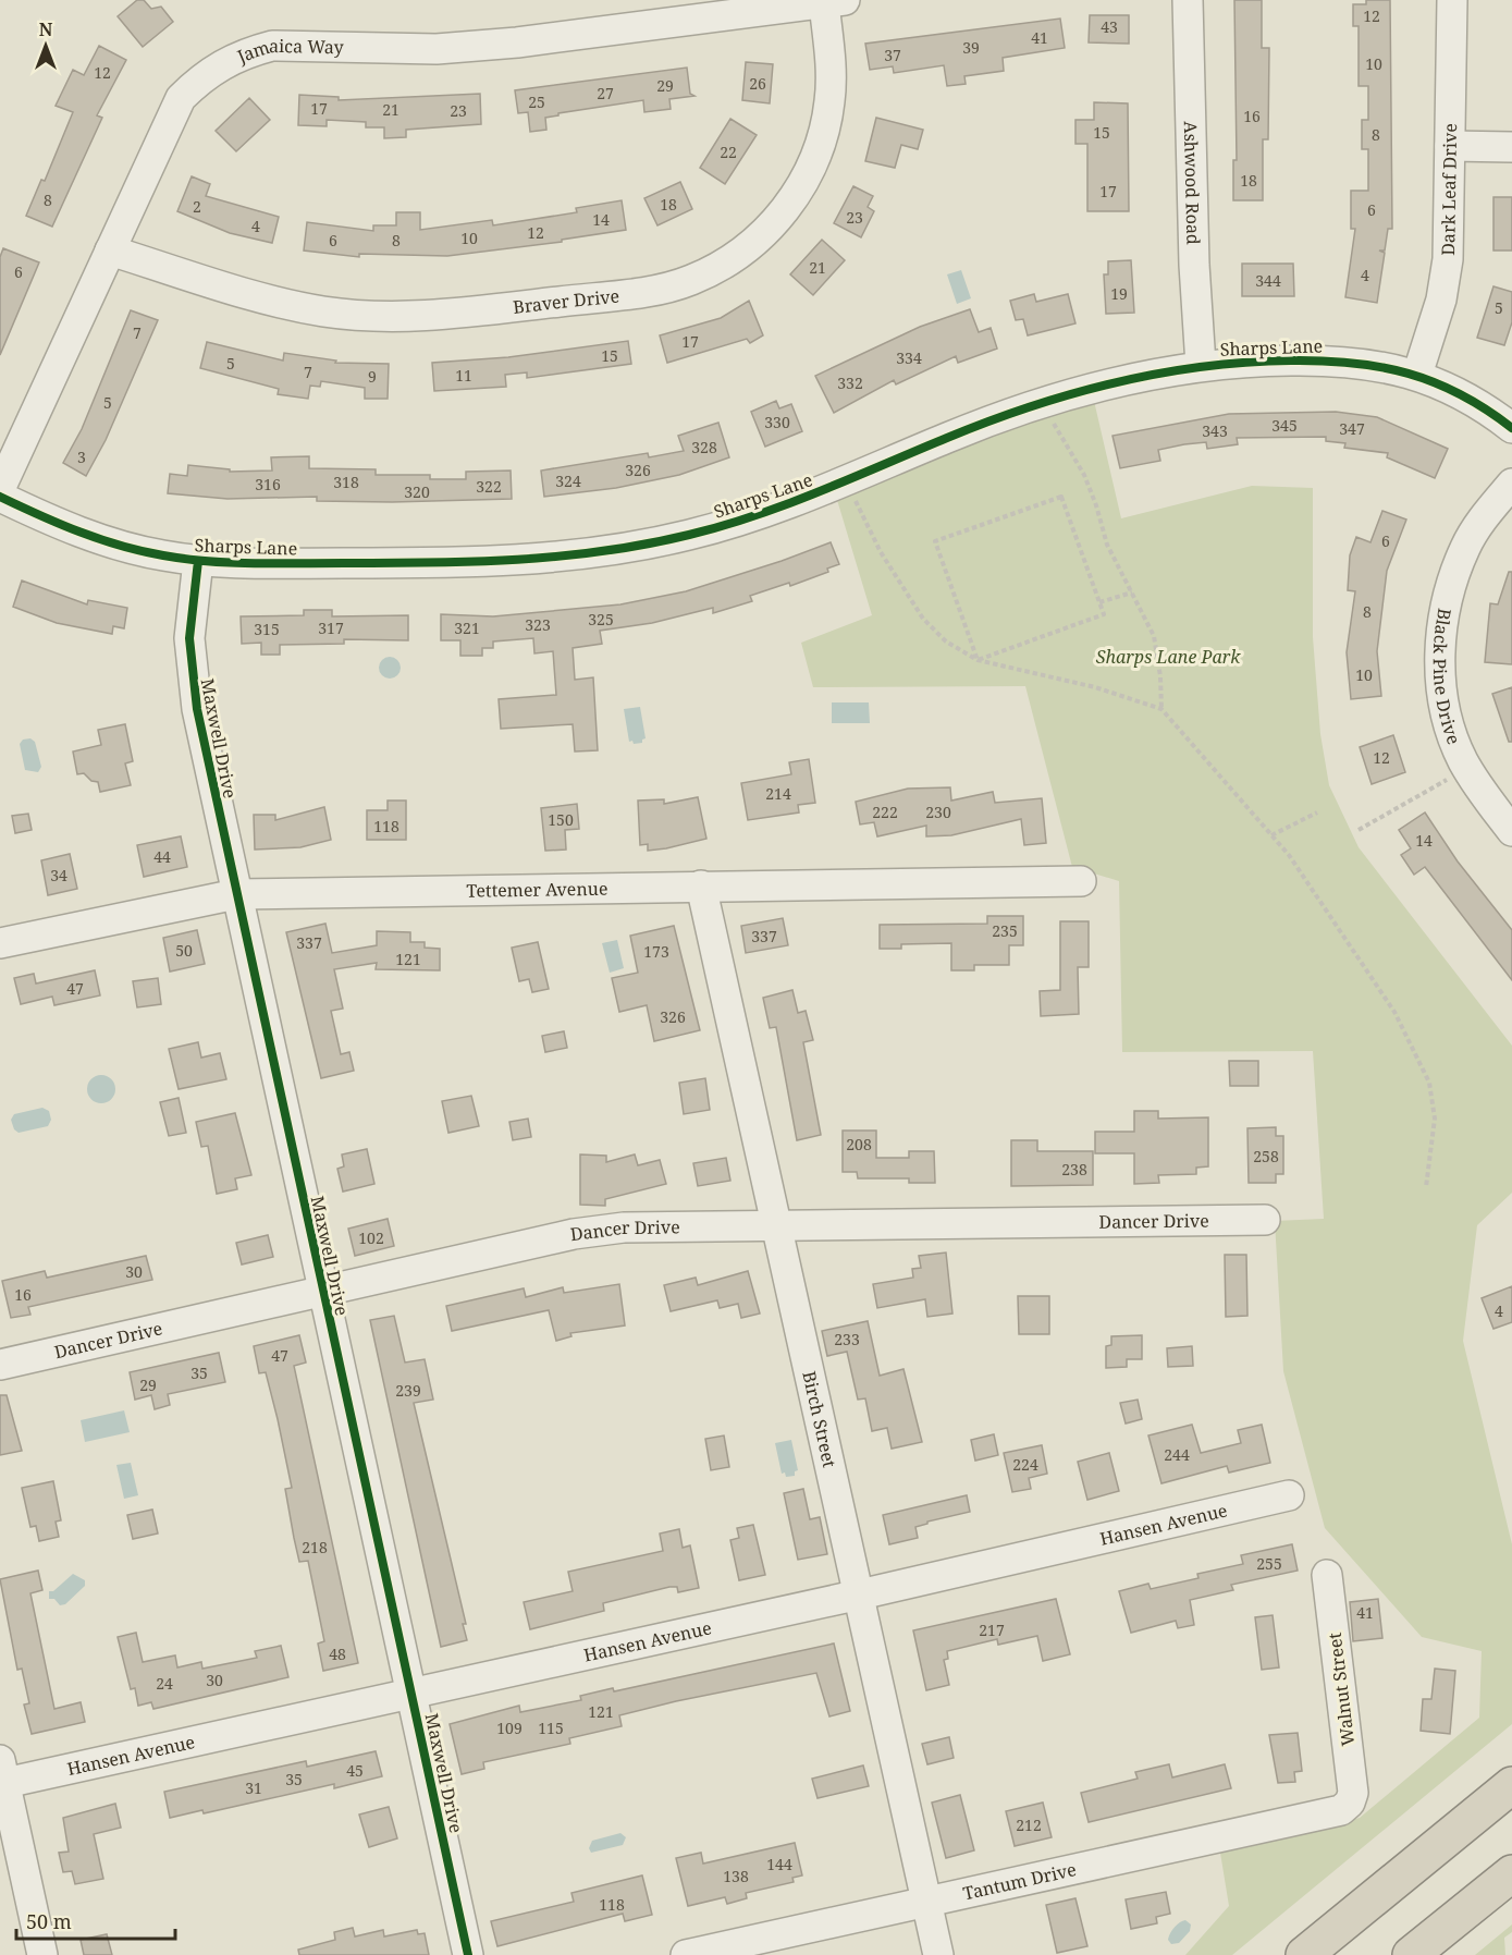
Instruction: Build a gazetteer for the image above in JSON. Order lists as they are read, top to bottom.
{
  "streets": {
    "street": [
      "Jamaica Way",
      "Ashwood Road",
      "Dark Leaf Drive",
      "Braver Drive",
      "Sharps Lane",
      "Black Pine Drive",
      "Maxwell Drive",
      "Tettemer Avenue",
      "Dancer Drive",
      "Birch Street",
      "Hansen Avenue",
      "Walnut Street",
      "Tantum Drive"
    ]
  },
  "crossings": [
    ["Jamaica Way", "Braver Drive"],
    ["Ashwood Road", "Sharps Lane"],
    ["Dark Leaf Drive", "Sharps Lane"],
    ["Sharps Lane", "Maxwell Drive"],
    ["Maxwell Drive", "Tettemer Avenue"],
    ["Maxwell Drive", "Dancer Drive"],
    ["Maxwell Drive", "Hansen Avenue"],
    ["Tettemer Avenue", "Birch Street"],
    ["Dancer Drive", "Birch Street"],
    ["Birch Street", "Hansen Avenue"],
    ["Birch Street", "Tantum Drive"],
    ["Walnut Street", "Tantum Drive"]
  ],
  "parks": ["Sharps Lane Park"],
  "house_numbers": [
    "12",
    "43",
    "41",
    "39",
    "37",
    "10",
    "12",
    "26",
    "29",
    "27",
    "25",
    "17",
    "21",
    "23",
    "16",
    "15",
    "8",
    "22",
    "18",
    "17",
    "8",
    "18",
    "2",
    "6",
    "23",
    "14",
    "4",
    "12",
    "10",
    "6",
    "8",
    "21",
    "6",
    "4",
    "344",
    "19",
    "5",
    "7",
    "17",
    "15",
    "334",
    "5",
    "7",
    "11",
    "9",
    "332",
    "5",
    "330",
    "345",
    "347",
    "343",
    "328",
    "3",
    "326",
    "324",
    "318",
    "316",
    "322",
    "320",
    "6",
    "8",
    "325",
    "323",
    "317",
    "321",
    "315",
    "10",
    "12",
    "214",
    "222",
    "230",
    "150",
    "118",
    "14",
    "44",
    "34",
    "235",
    "337",
    "337",
    "50",
    "173",
    "121",
    "47",
    "326",
    "208",
    "258",
    "238",
    "102",
    "30",
    "16",
    "4",
    "233",
    "47",
    "35",
    "29",
    "239",
    "244",
    "224",
    "218",
    "255",
    "41",
    "217",
    "48",
    "30",
    "24",
    "121",
    "109",
    "115",
    "45",
    "35",
    "31",
    "212",
    "144",
    "138",
    "118"
  ],
  "scale_bar": "50 m",
  "north": "top"
}
